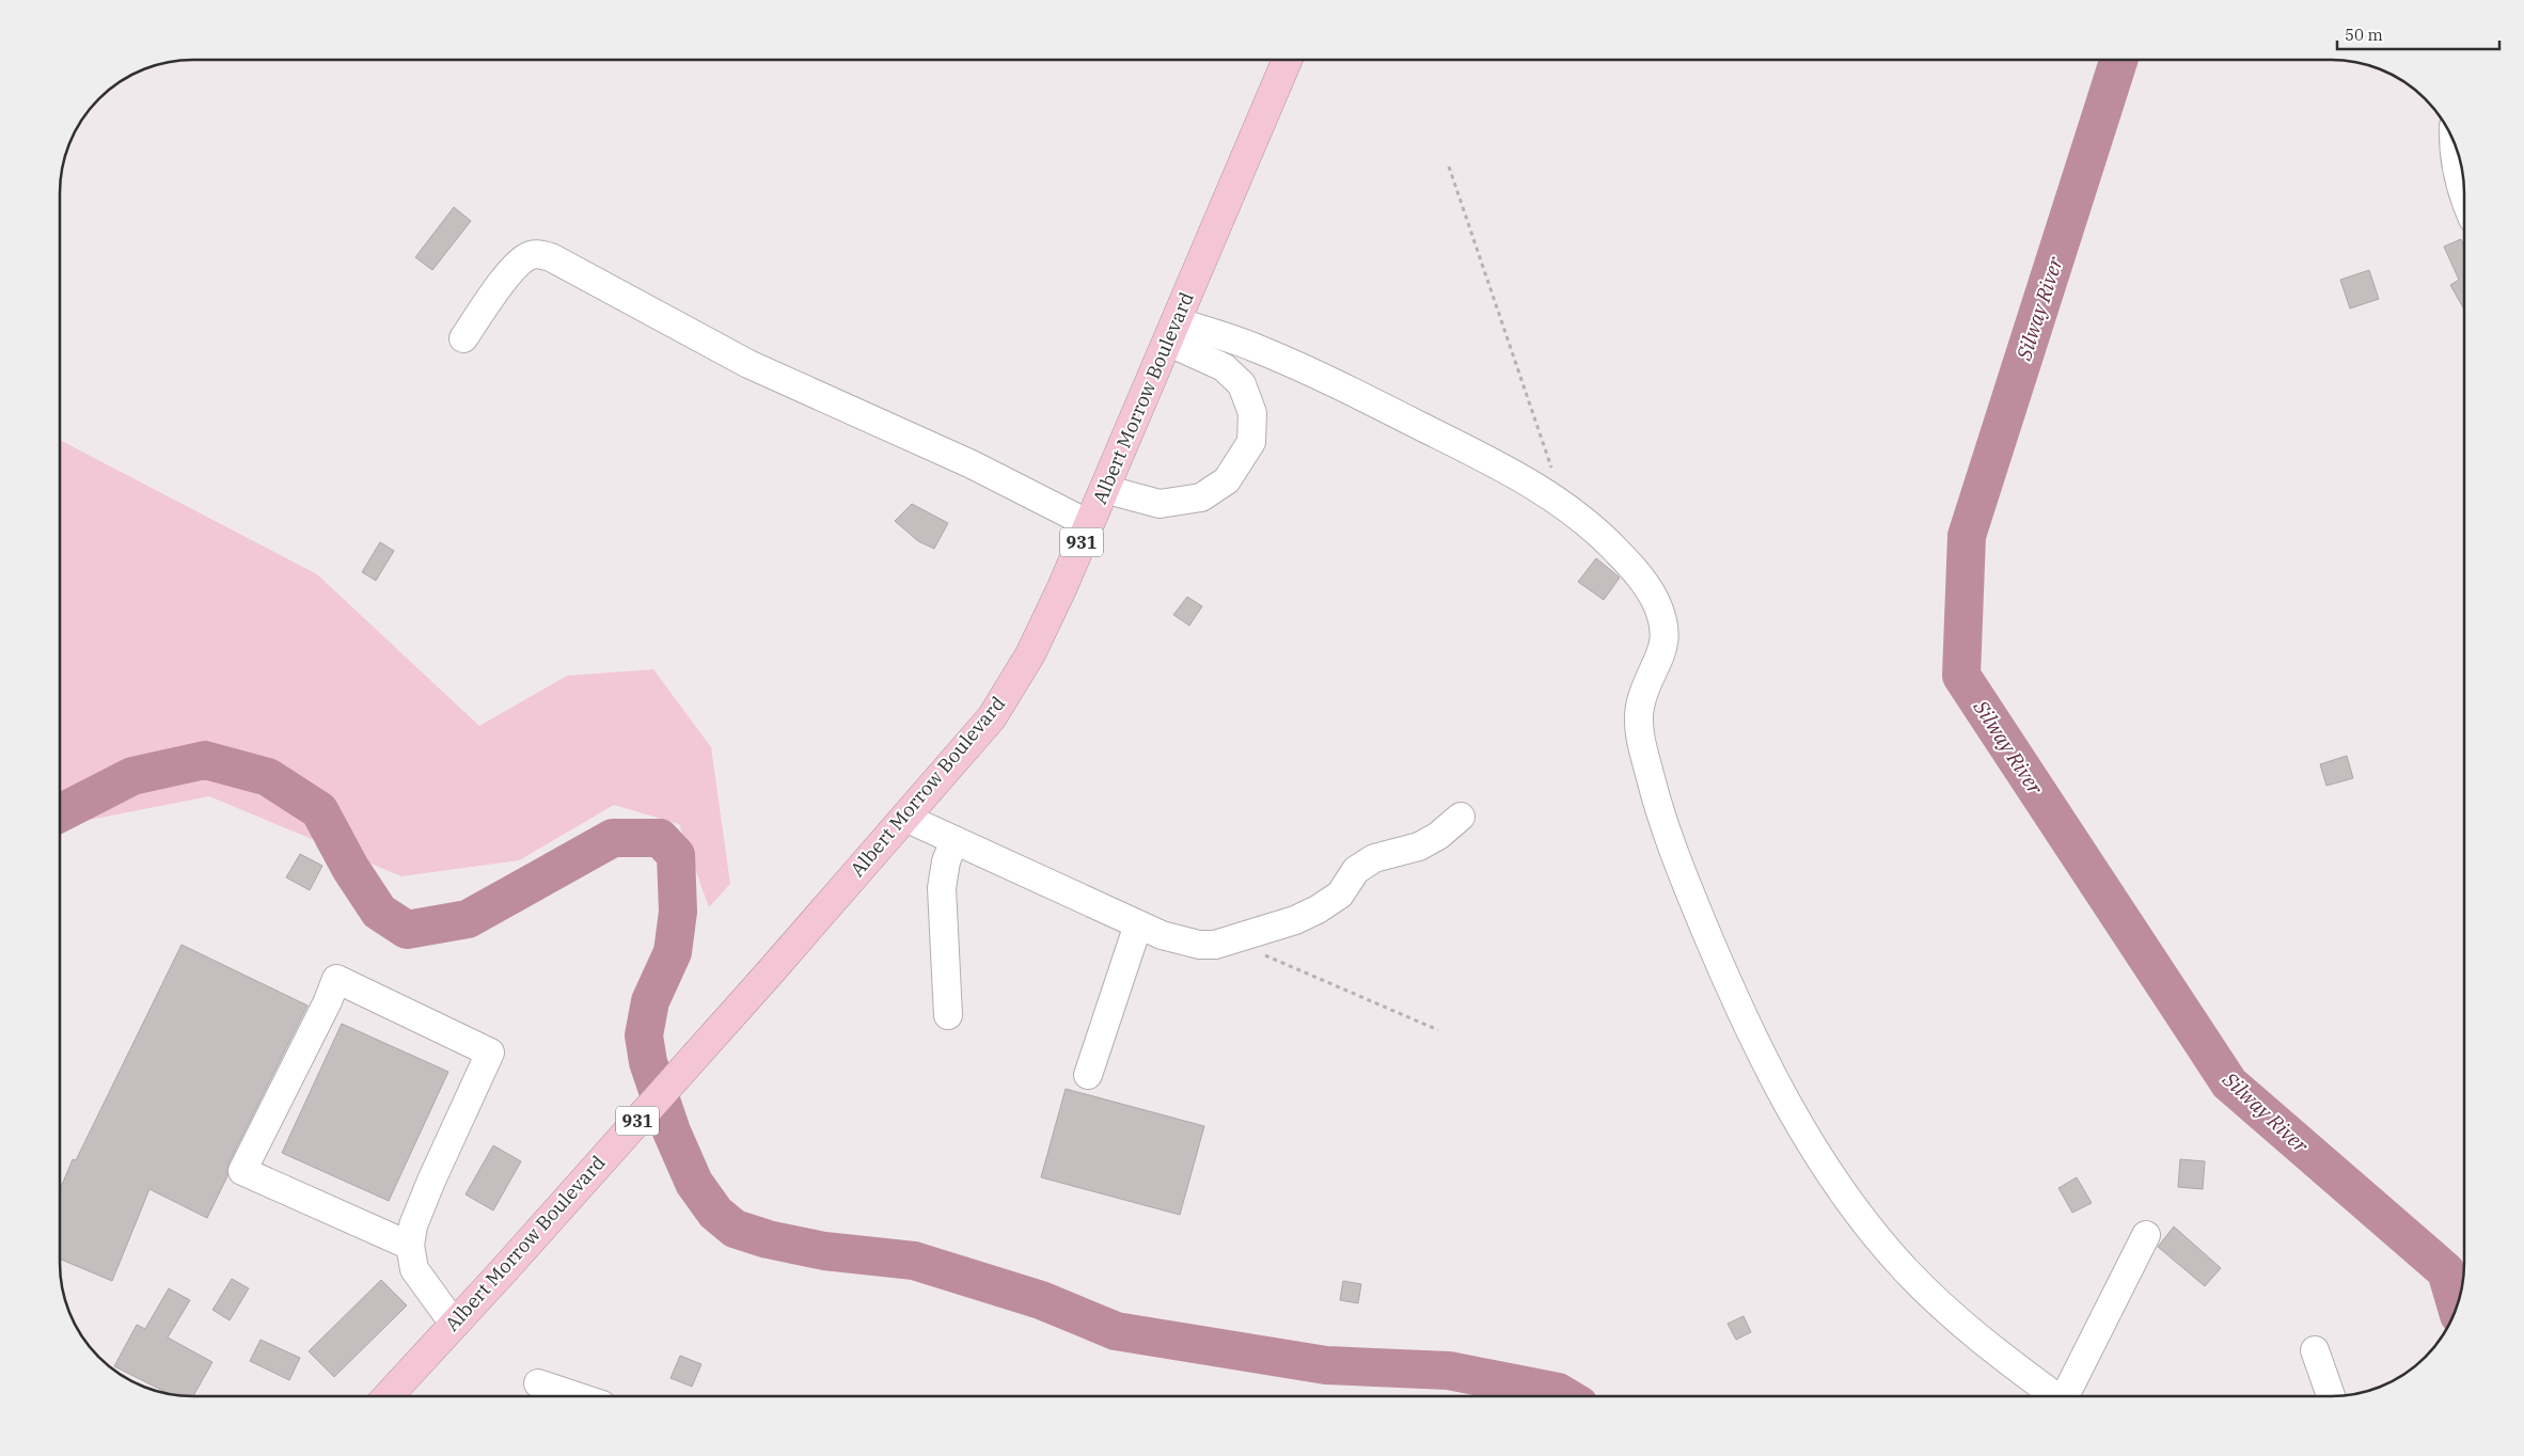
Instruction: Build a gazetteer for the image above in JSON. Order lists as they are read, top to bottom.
{
  "streets": {
    "highway": ["Albert Morrow Boulevard", "931"]
  },
  "water": ["Silway River"],
  "scale_bar": "50 m"
}
